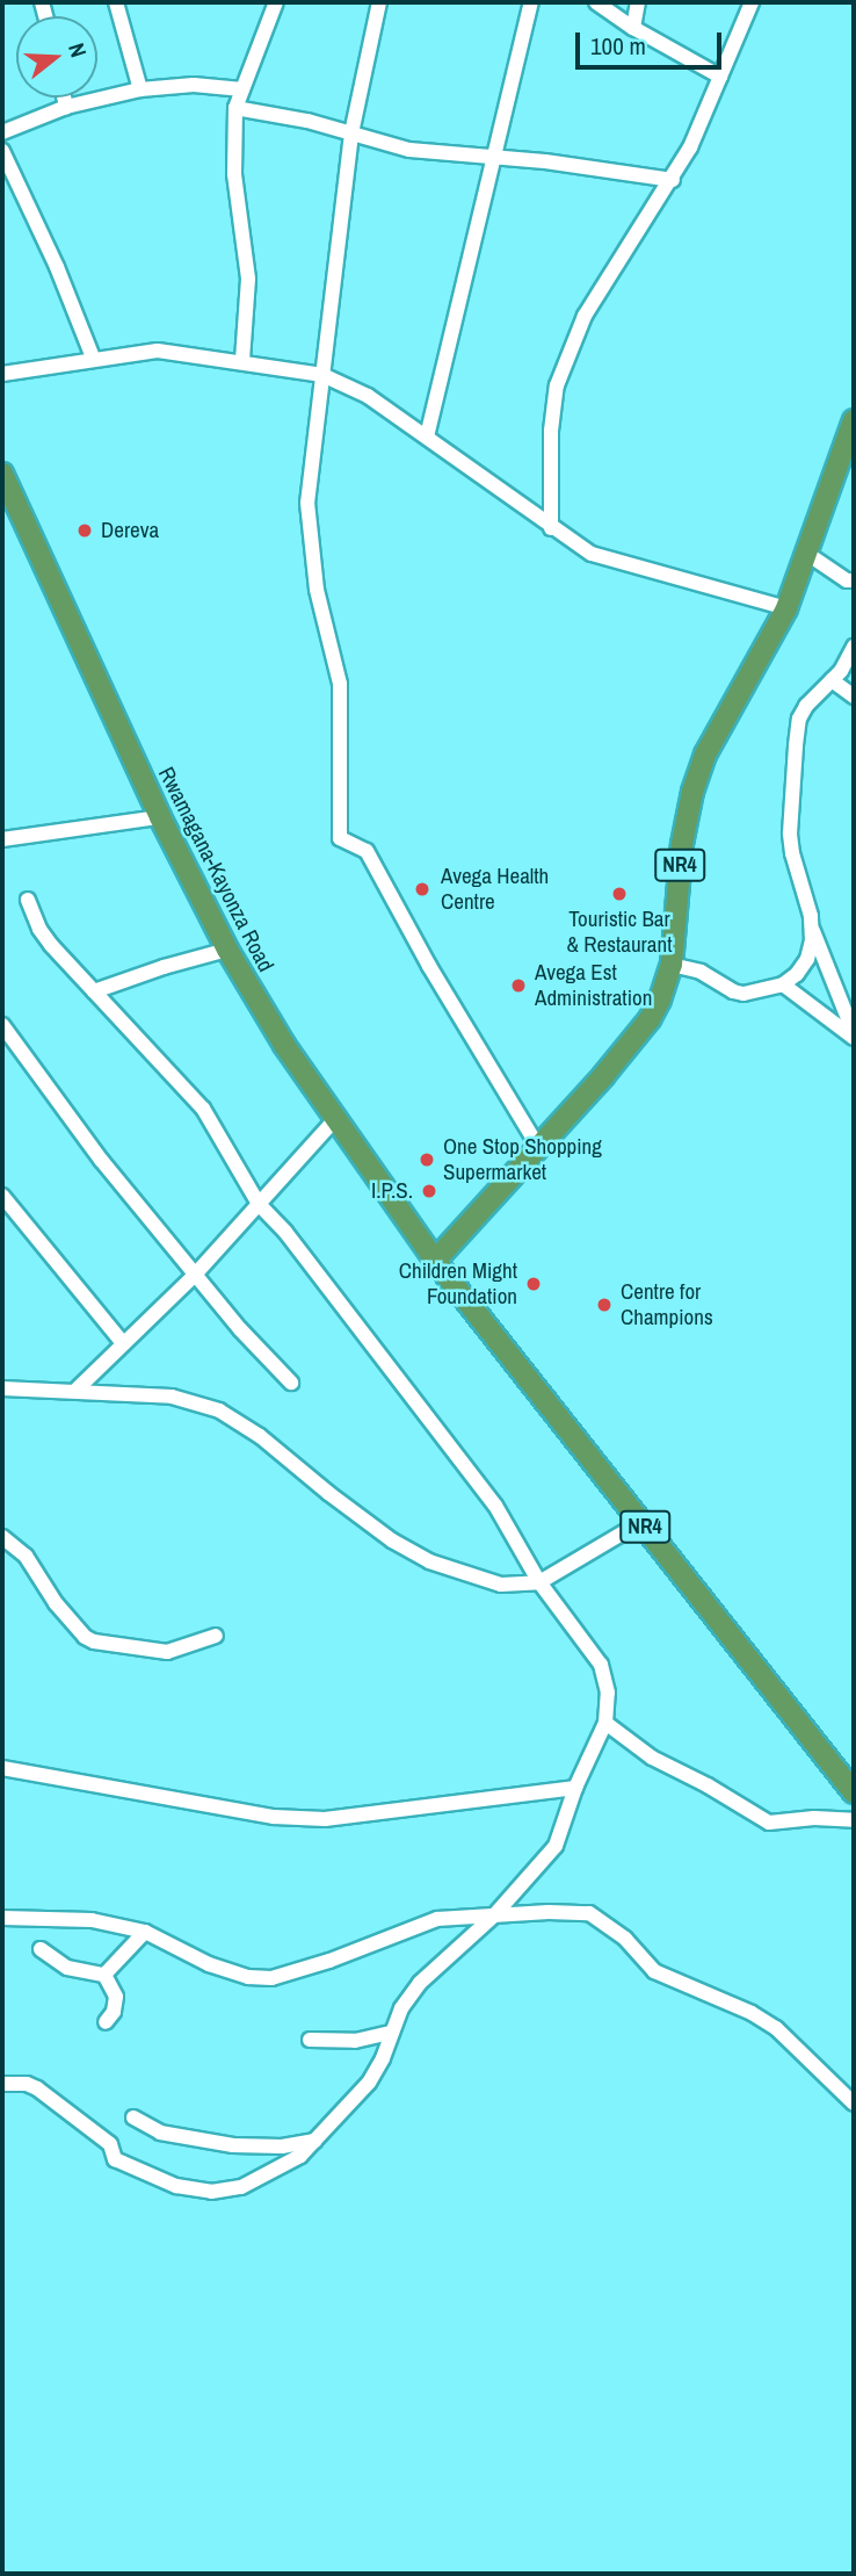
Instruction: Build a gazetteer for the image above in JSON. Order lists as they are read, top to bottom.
{
  "streets": {
    "highway": ["NR4", "Rwamagana-Kayonza Road"]
  },
  "crossings": [
    ["NR4", "Rwamagana-Kayonza Road"]
  ],
  "places": [
    "Dereva",
    "Avega Health Centre",
    "Touristic Bar & Restaurant",
    "Avega Est Administration",
    "One Stop Shopping Supermarket",
    "I.P.S.",
    "Children Might Foundation",
    "Centre for Champions"
  ],
  "scale_bar": "100 m",
  "north": "right"
}
